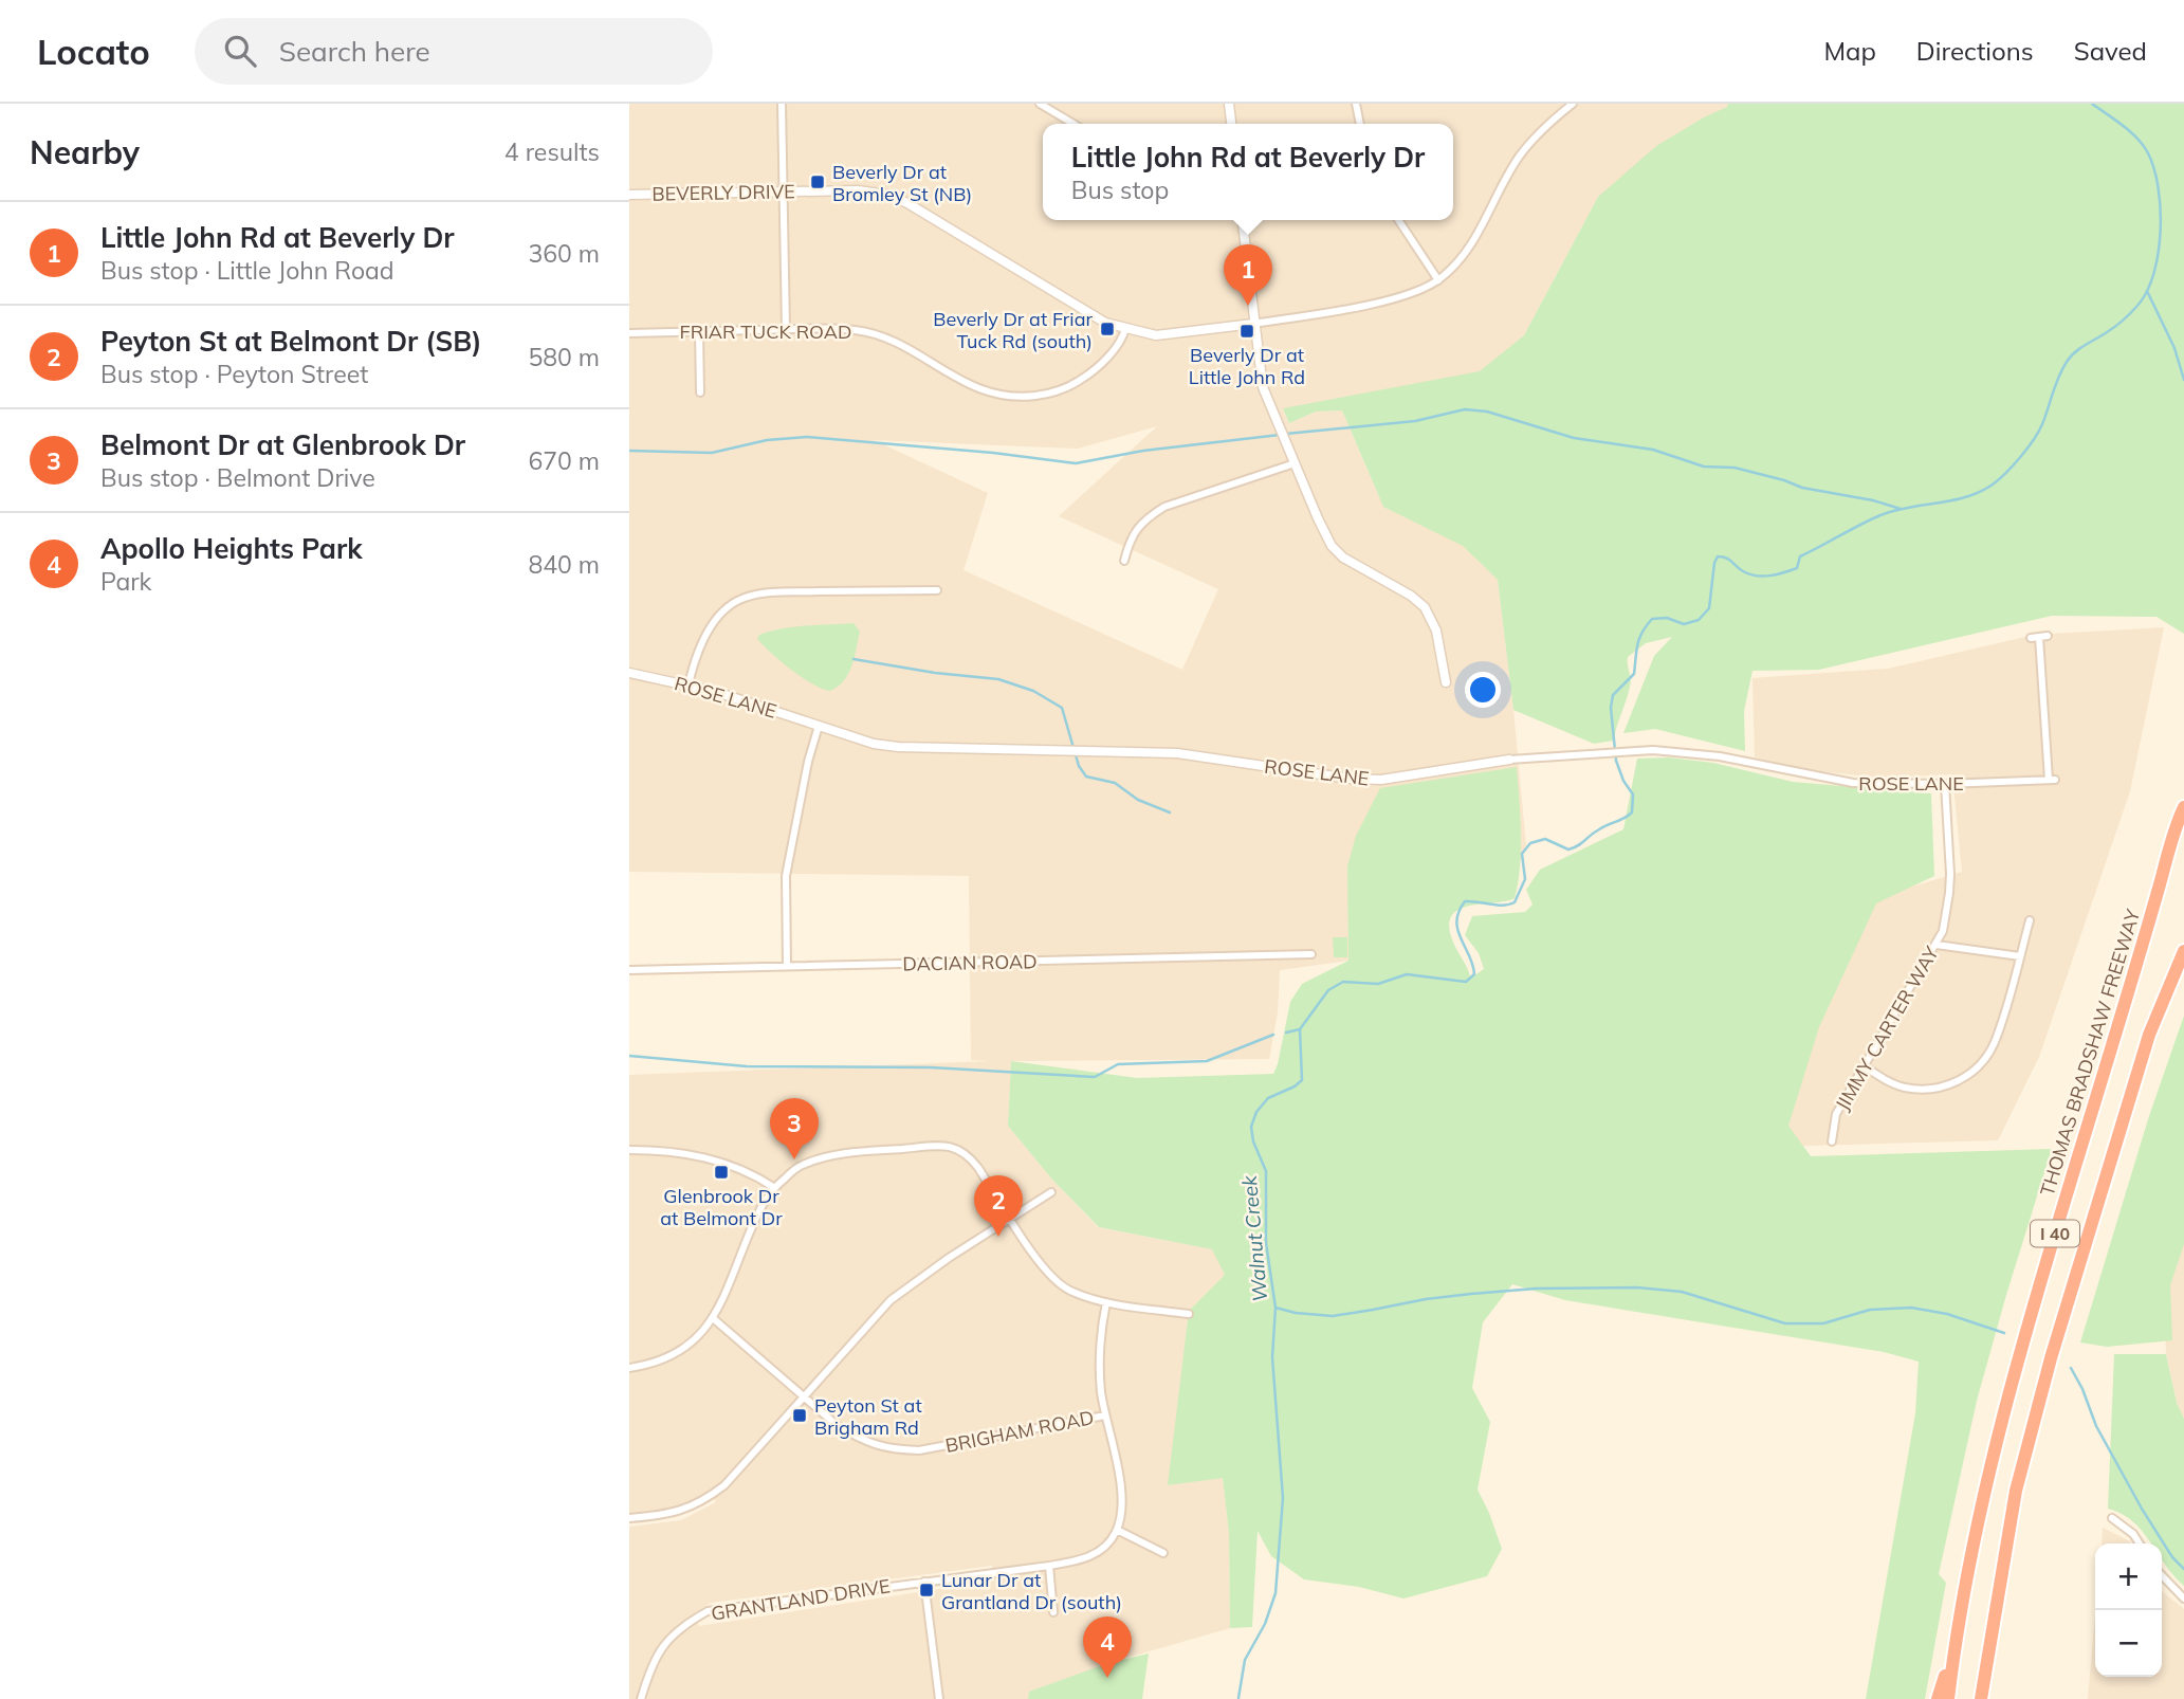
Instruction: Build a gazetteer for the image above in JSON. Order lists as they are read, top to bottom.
{
  "streets": {
    "highway": ["THOMAS BRADSHAW FREEWAY", "I 40"],
    "street": [
      "BEVERLY DRIVE",
      "FRIAR TUCK ROAD",
      "ROSE LANE",
      "DACIAN ROAD",
      "JIMMY CARTER WAY",
      "BRIGHAM ROAD",
      "GRANTLAND DRIVE"
    ]
  },
  "crossings": [
    ["BEVERLY DRIVE", "FRIAR TUCK ROAD"],
    ["ROSE LANE", "JIMMY CARTER WAY"]
  ],
  "water": ["Walnut Creek"],
  "places": {
    "transit": [
      "Beverly Dr at Bromley St (NB)",
      "Beverly Dr at Friar Tuck Rd (south)",
      "Beverly Dr at Little John Rd",
      "Glenbrook Dr at Belmont Dr",
      "Peyton St at Brigham Rd",
      "Lunar Dr at Grantland Dr (south)"
    ]
  },
  "page": {
    "header": "Locato",
    "search": "Search here",
    "nav": ["Map", "Directions", "Saved"],
    "heading": ["Nearby", "4 results"],
    "popup": ["Little John Rd at Beverly Dr", "Bus stop"],
    "list": [
      {
        "mark": "1",
        "name": "Little John Rd at Beverly Dr",
        "note": "Bus stop · Little John Road",
        "value": "360 m"
      },
      {
        "mark": "2",
        "name": "Peyton St at Belmont Dr (SB)",
        "note": "Bus stop · Peyton Street",
        "value": "580 m"
      },
      {
        "mark": "3",
        "name": "Belmont Dr at Glenbrook Dr",
        "note": "Bus stop · Belmont Drive",
        "value": "670 m"
      },
      {
        "mark": "4",
        "name": "Apollo Heights Park",
        "note": "Park",
        "value": "840 m"
      }
    ],
    "pins": [
      "1",
      "3",
      "2",
      "4"
    ],
    "map_buttons": ["+", "−"]
  }
}
